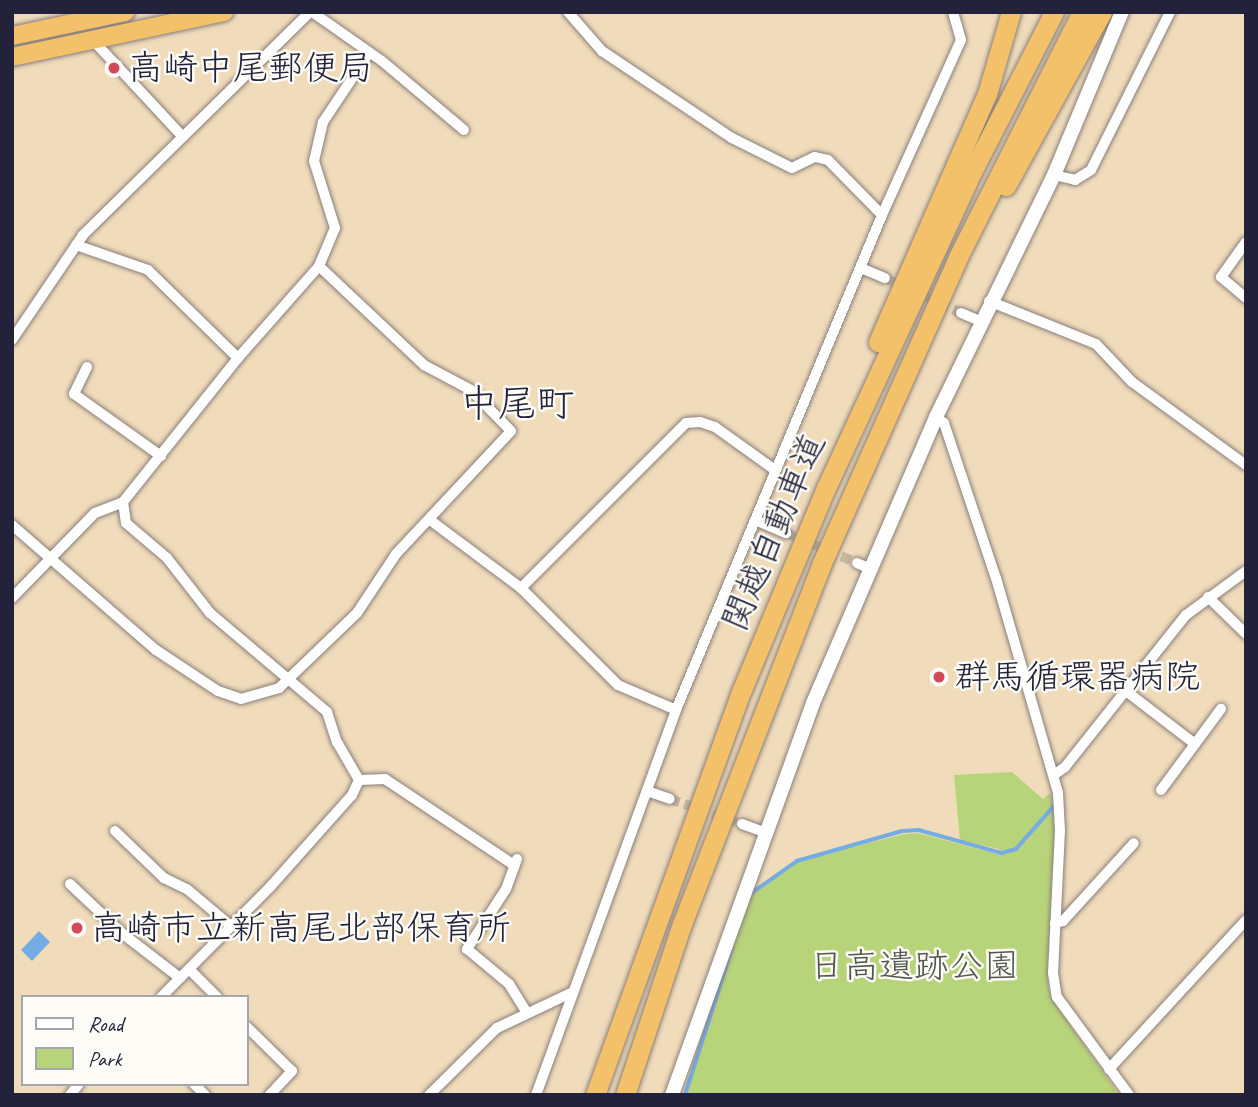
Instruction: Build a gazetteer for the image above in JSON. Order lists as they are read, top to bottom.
{
  "streets": {
    "highway": ["関越自動車道"]
  },
  "districts": ["中尾町"],
  "parks": ["日高遺跡公園"],
  "places": ["高崎中尾郵便局", "群馬循環器病院", "高崎市立新高尾北部保育所"],
  "legend": ["Road", "Park"]
}
